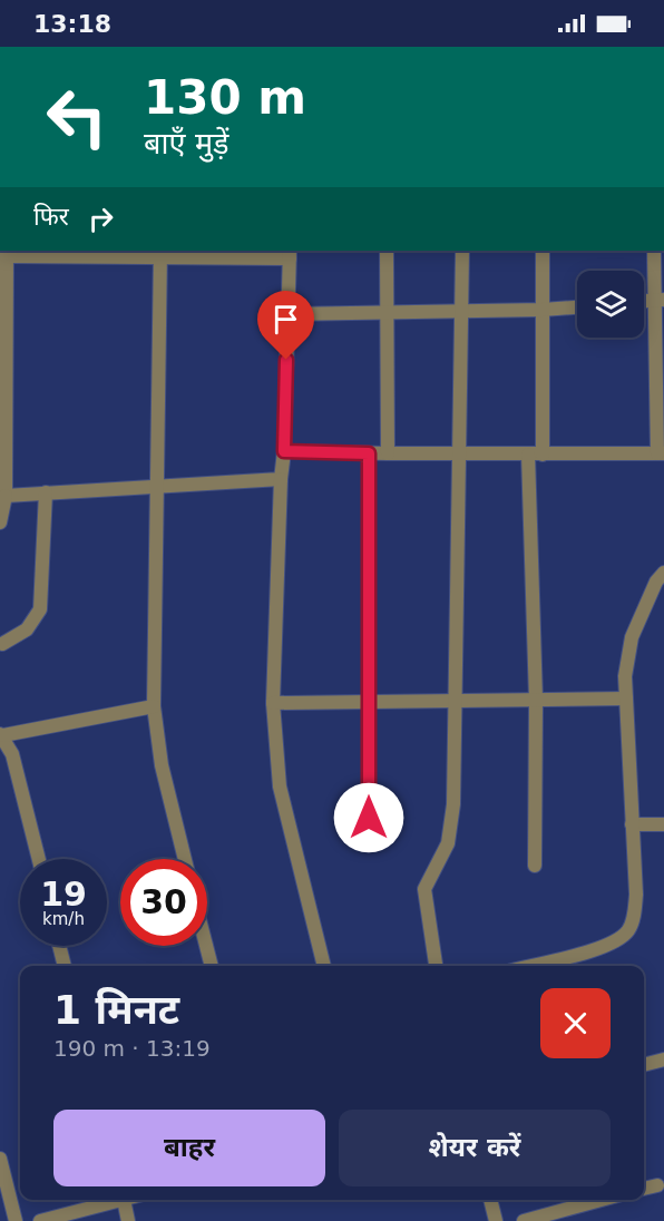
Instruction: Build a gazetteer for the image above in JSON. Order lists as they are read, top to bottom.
{
  "page": {
    "status": "13:18",
    "turn": ["130 m", "बाएँ मुड़ें"],
    "then": "फिर",
    "speed": "19 km/h",
    "limit": "30",
    "heading": ["1 मिनट", "190 m · 13:19"],
    "buttons": ["बाहर", "शेयर करें"]
  }
}
